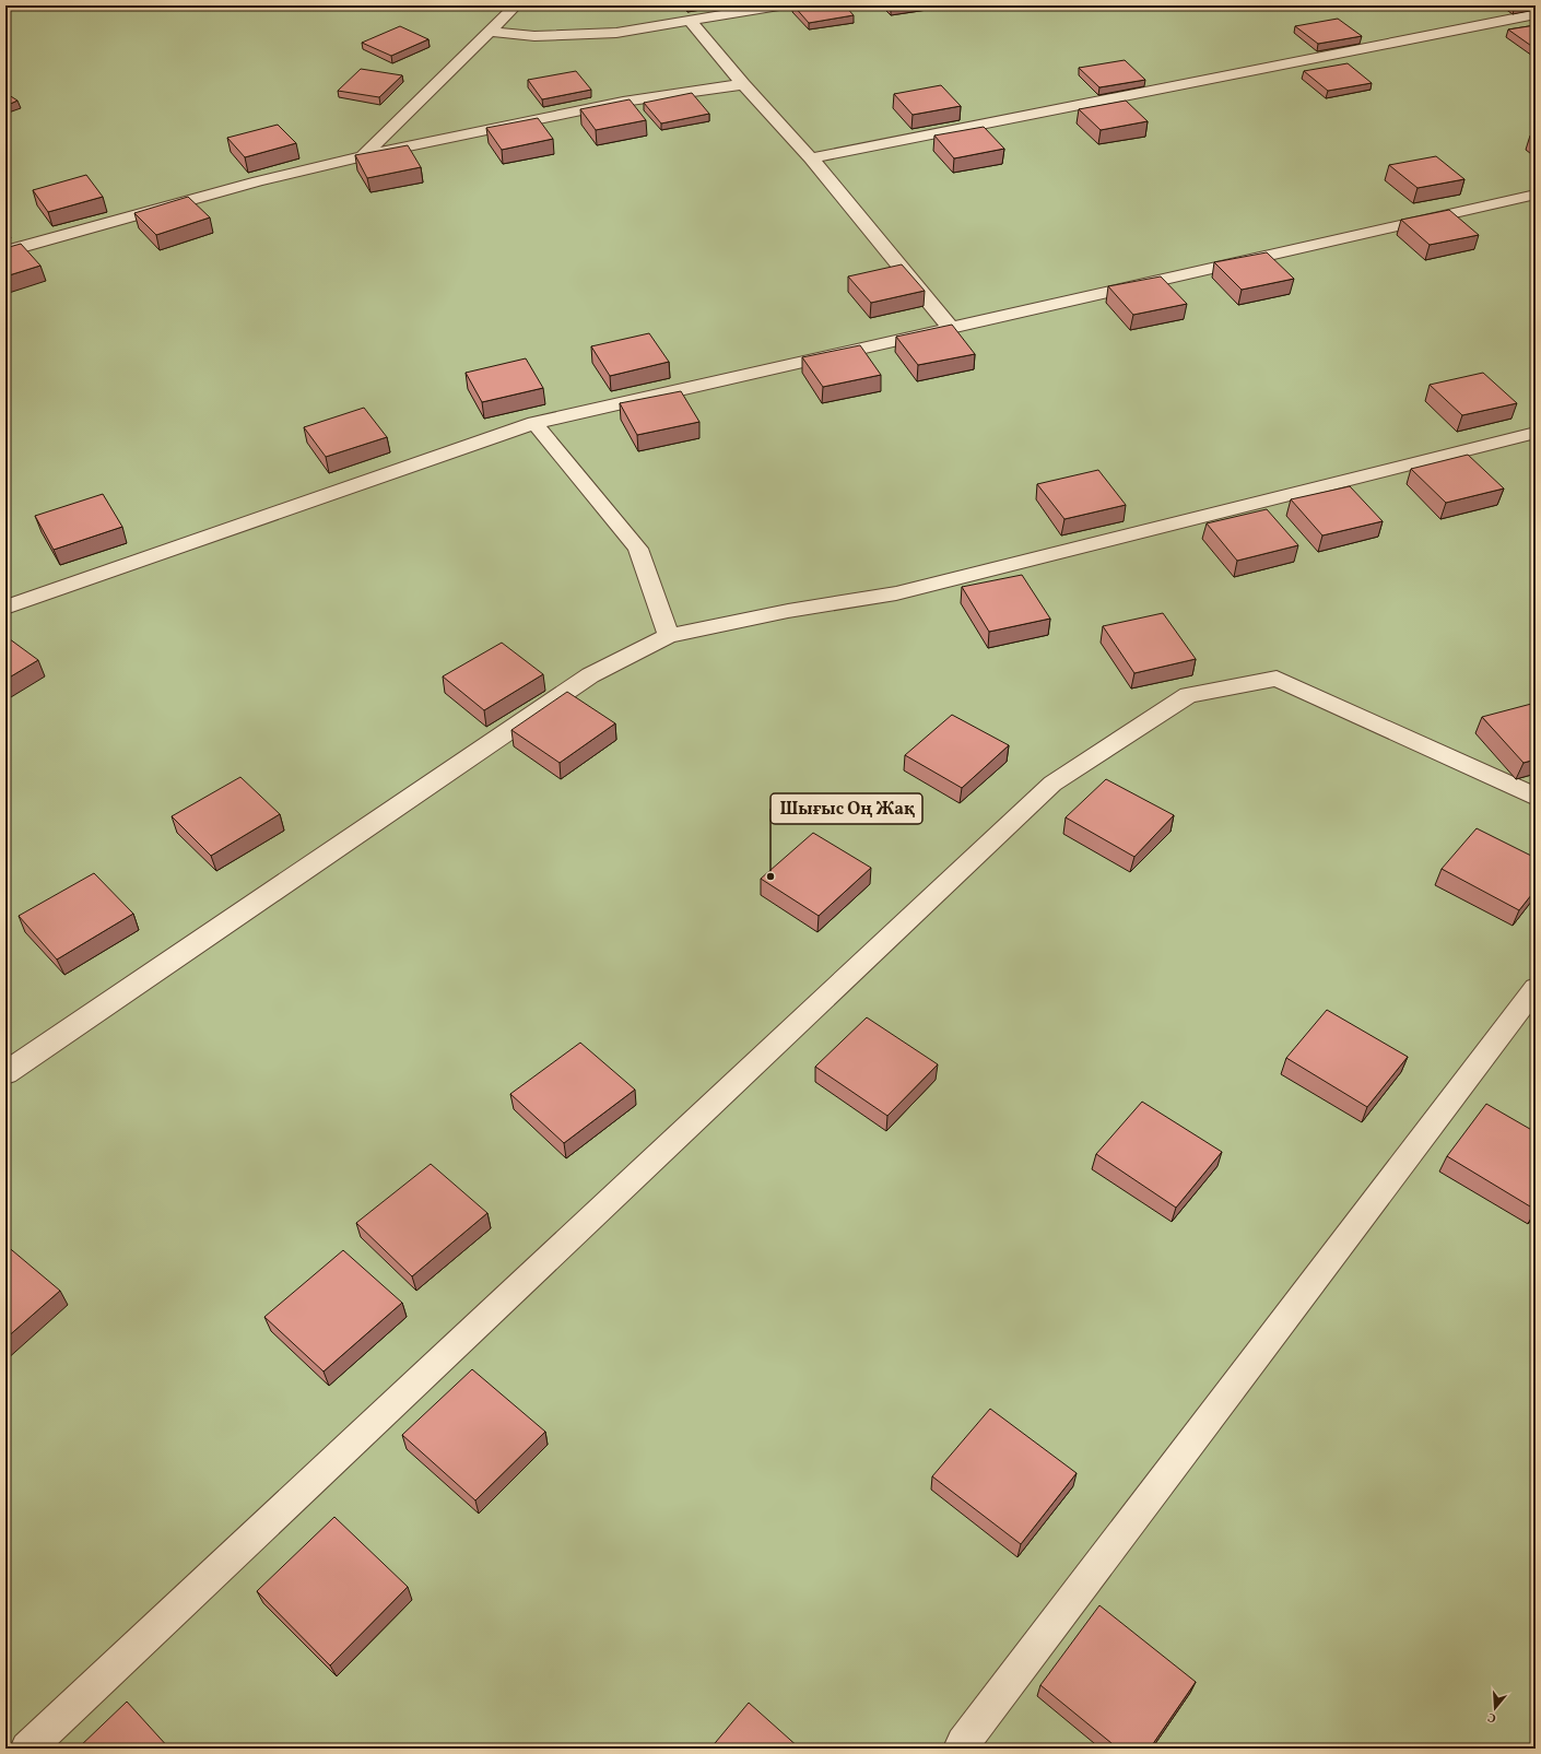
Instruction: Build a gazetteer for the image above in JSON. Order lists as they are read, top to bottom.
{
  "places": ["Шығыс Оң Жақ"],
  "north": "bottom"
}
